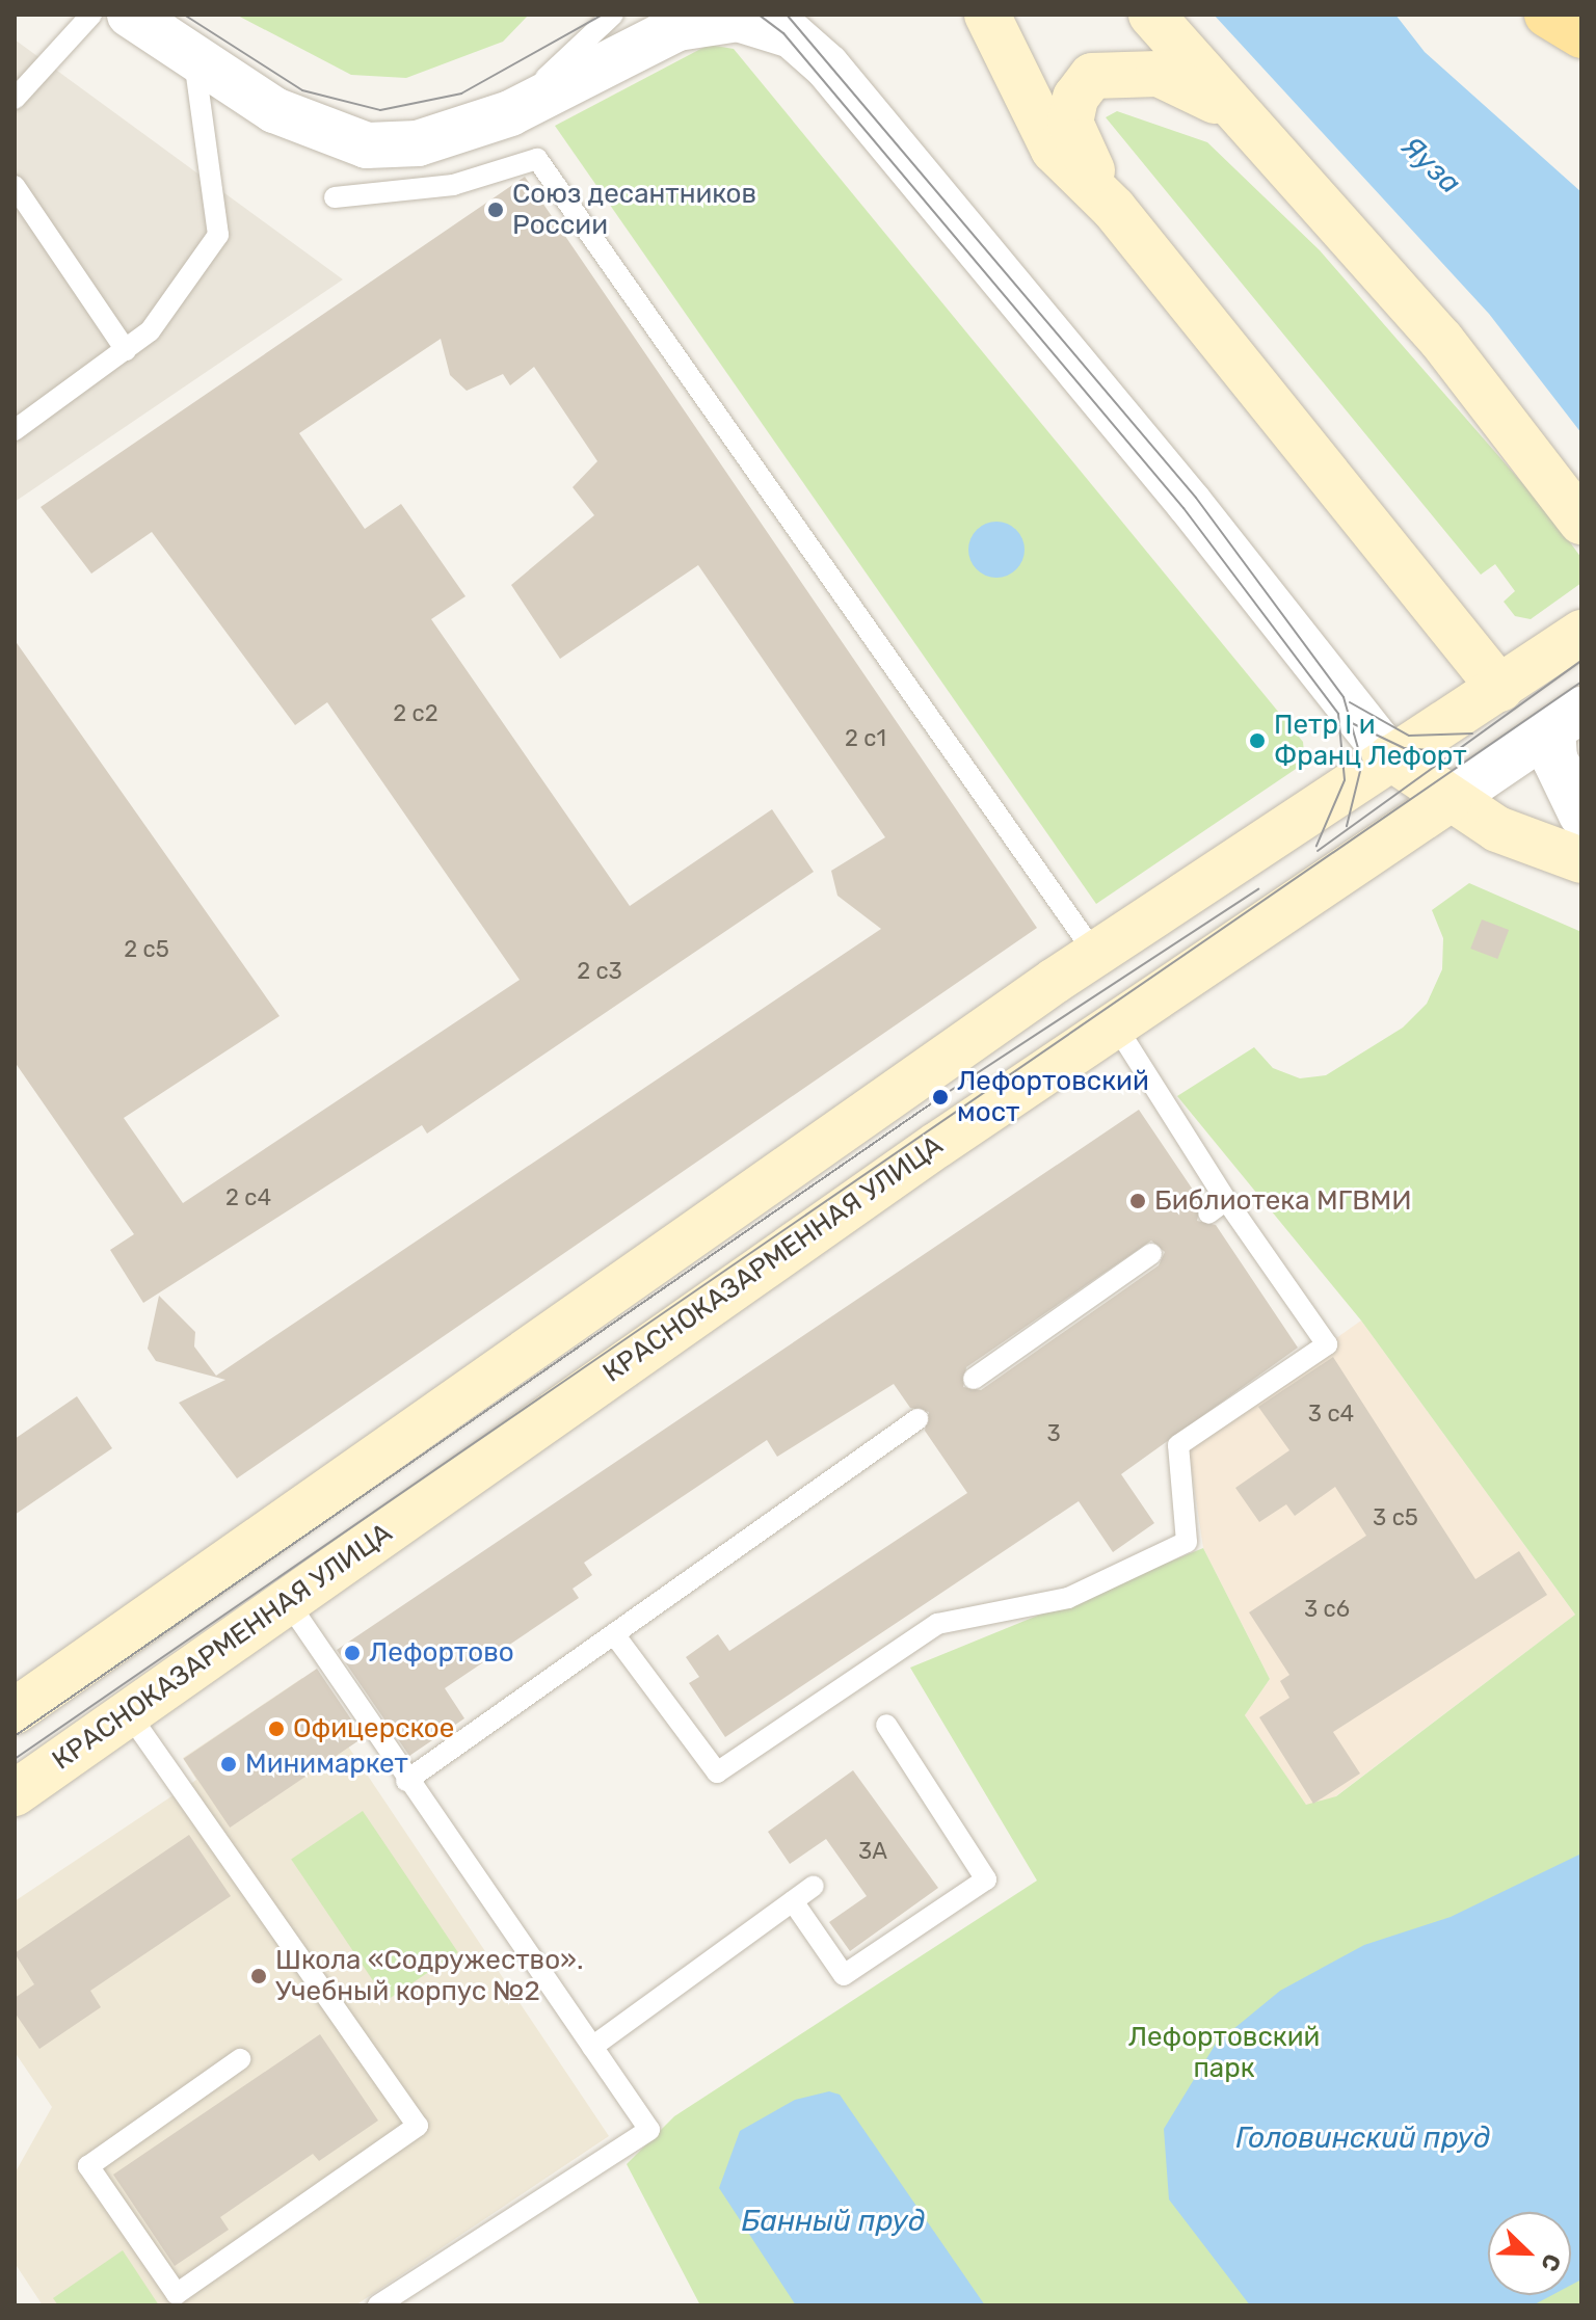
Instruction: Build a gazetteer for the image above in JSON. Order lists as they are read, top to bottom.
{
  "streets": {
    "main road": ["КРАСНОКАЗАРМЕННАЯ УЛИЦА"]
  },
  "water": ["Яуза", "Головинский пруд", "Банный пруд"],
  "parks": ["Лефортовский парк"],
  "places": [
    "Союз десантников России",
    "Петр I и Франц Лефорт",
    "Лефортовский мост",
    "Библиотека МГВМИ",
    "Лефортово",
    "Офицерское",
    "Минимаркет",
    "Школа «Содружество». Учебный корпус №2"
  ],
  "house_numbers": [
    "2 с2",
    "2 с1",
    "2 с5",
    "2 c3",
    "2 с4",
    "3 с4",
    "3",
    "3 с5",
    "3 с6",
    "3А"
  ],
  "north": "bottom right"
}
